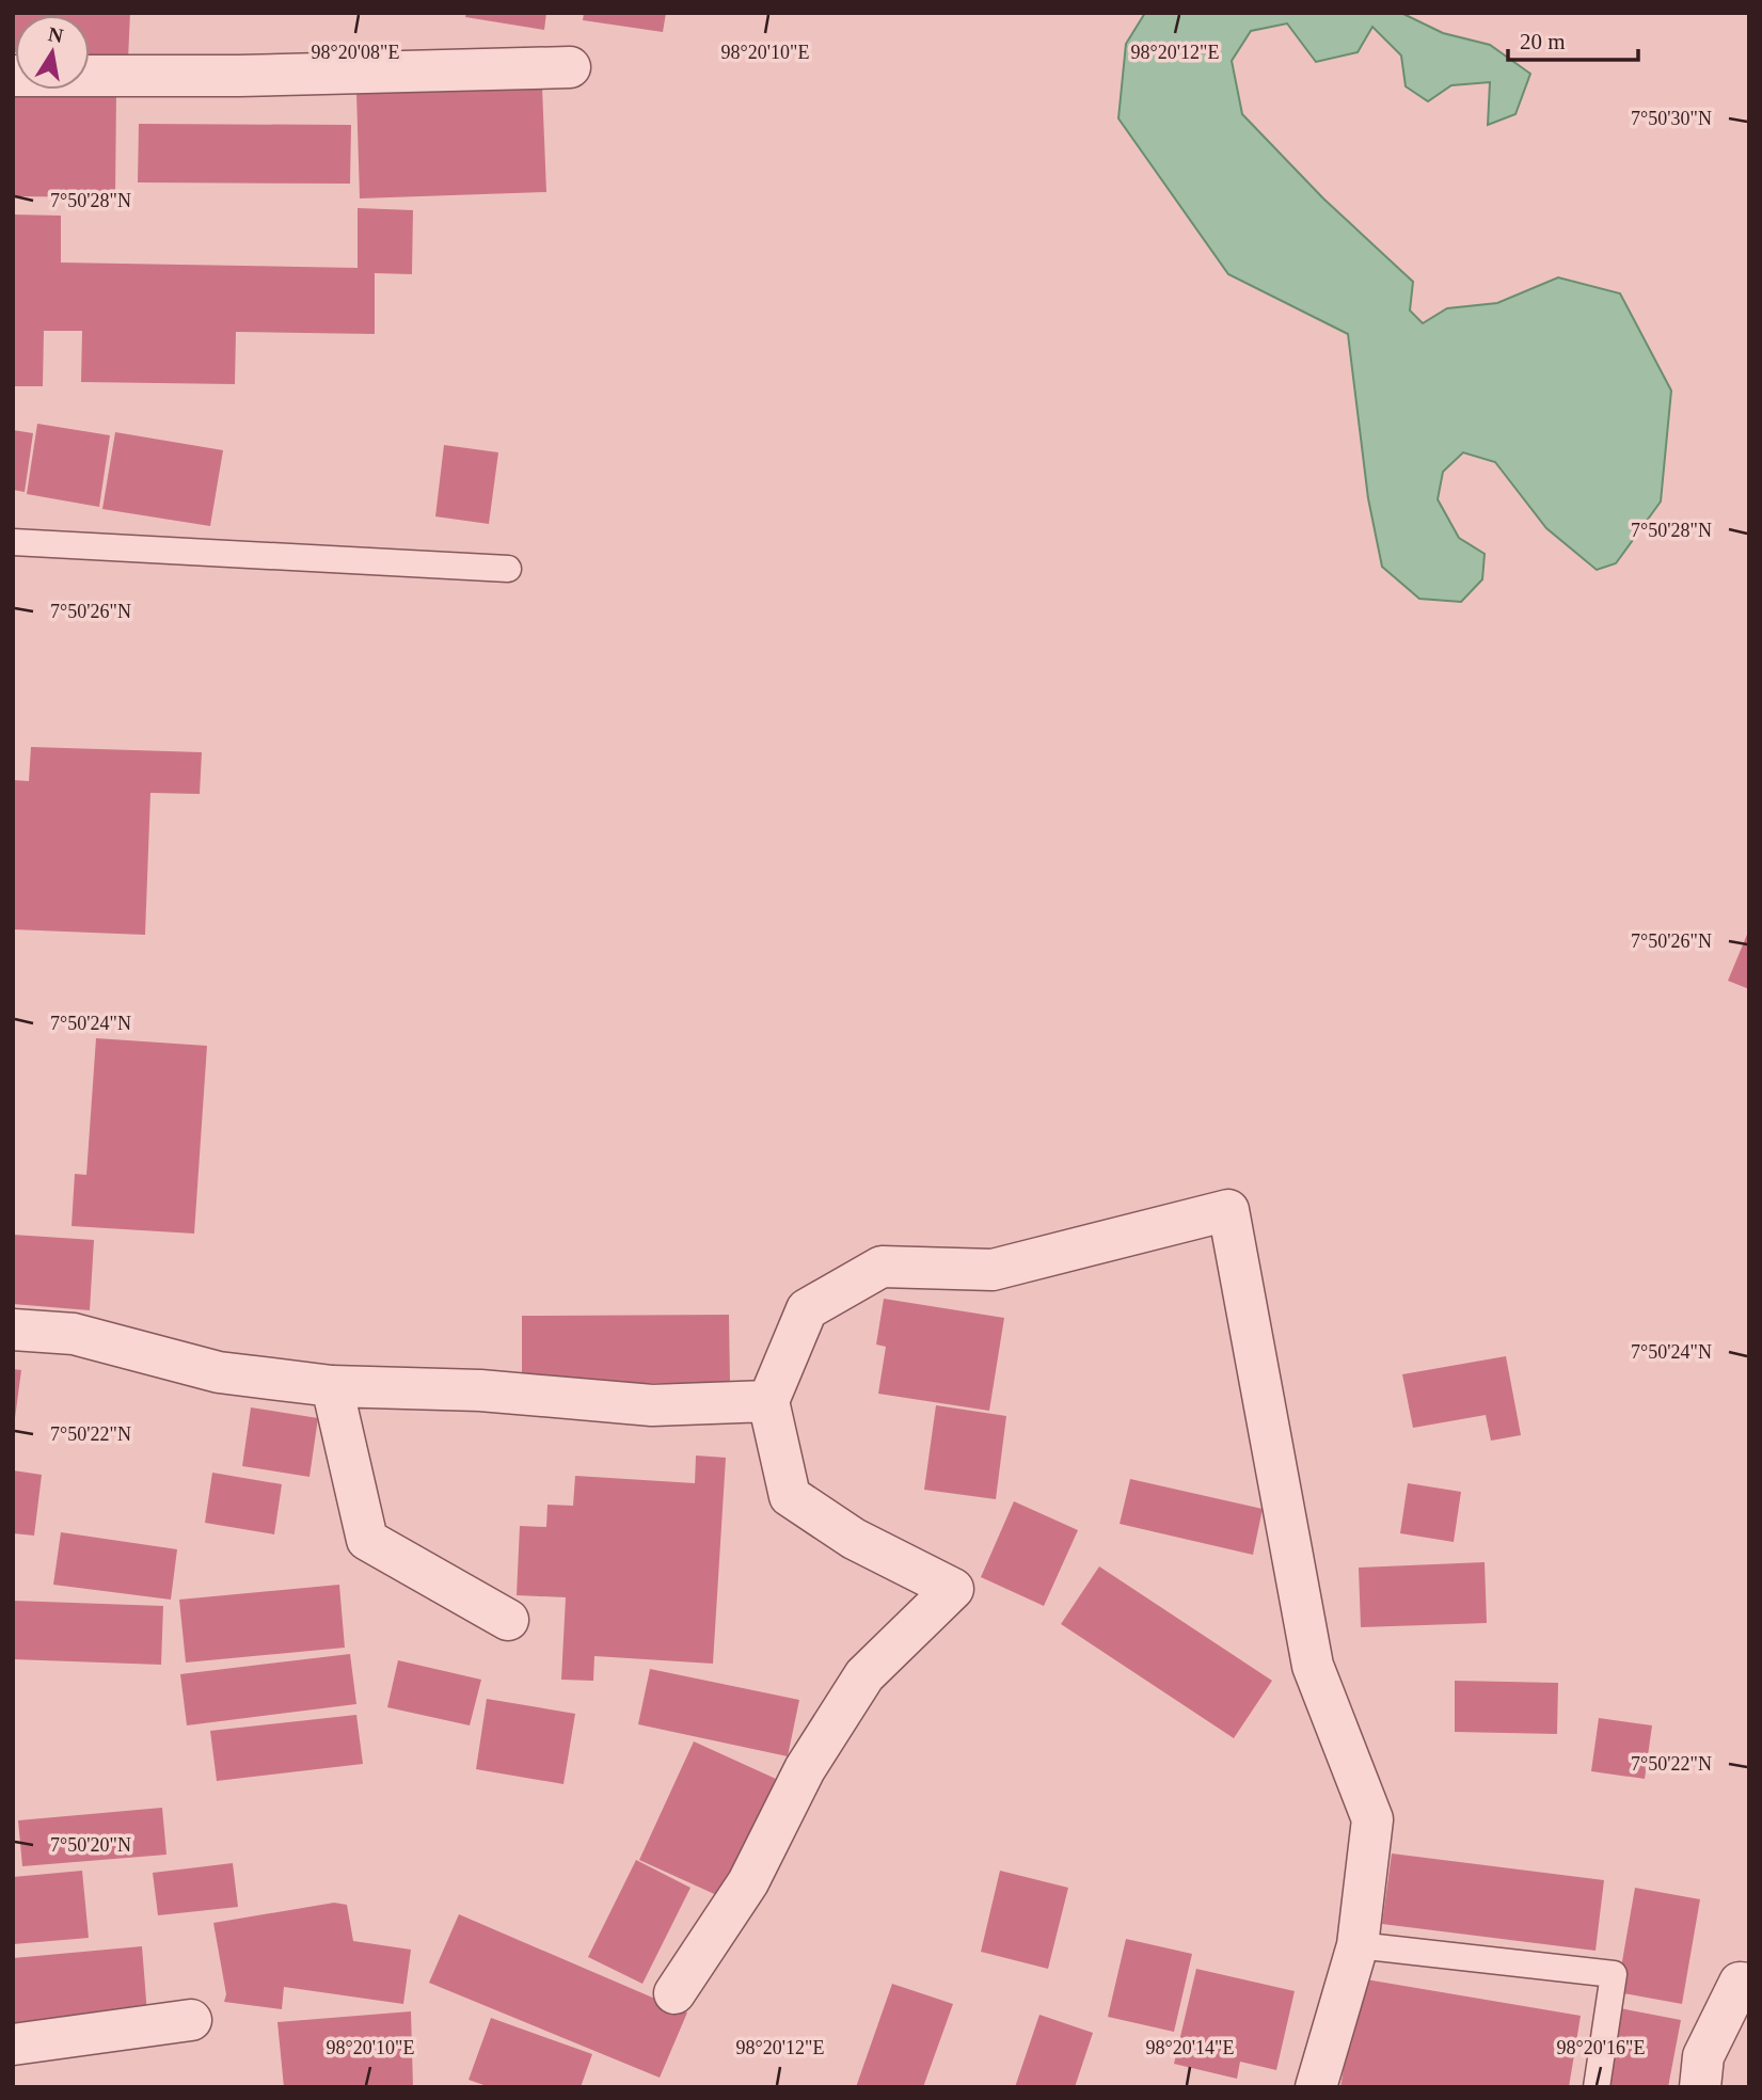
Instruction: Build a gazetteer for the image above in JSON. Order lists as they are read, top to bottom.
{
  "scale_bar": "20 m",
  "north": "top",
  "coordinates": [
    "98°20'08\"E",
    "98°20'10\"E",
    "98°20'12\"E",
    "7°50'30\"N",
    "7°50'28\"N",
    "7°50'26\"N",
    "7°50'24\"N",
    "7°50'22\"N",
    "7°50'20\"N",
    "98°20'14\"E",
    "98°20'16\"E"
  ]
}
